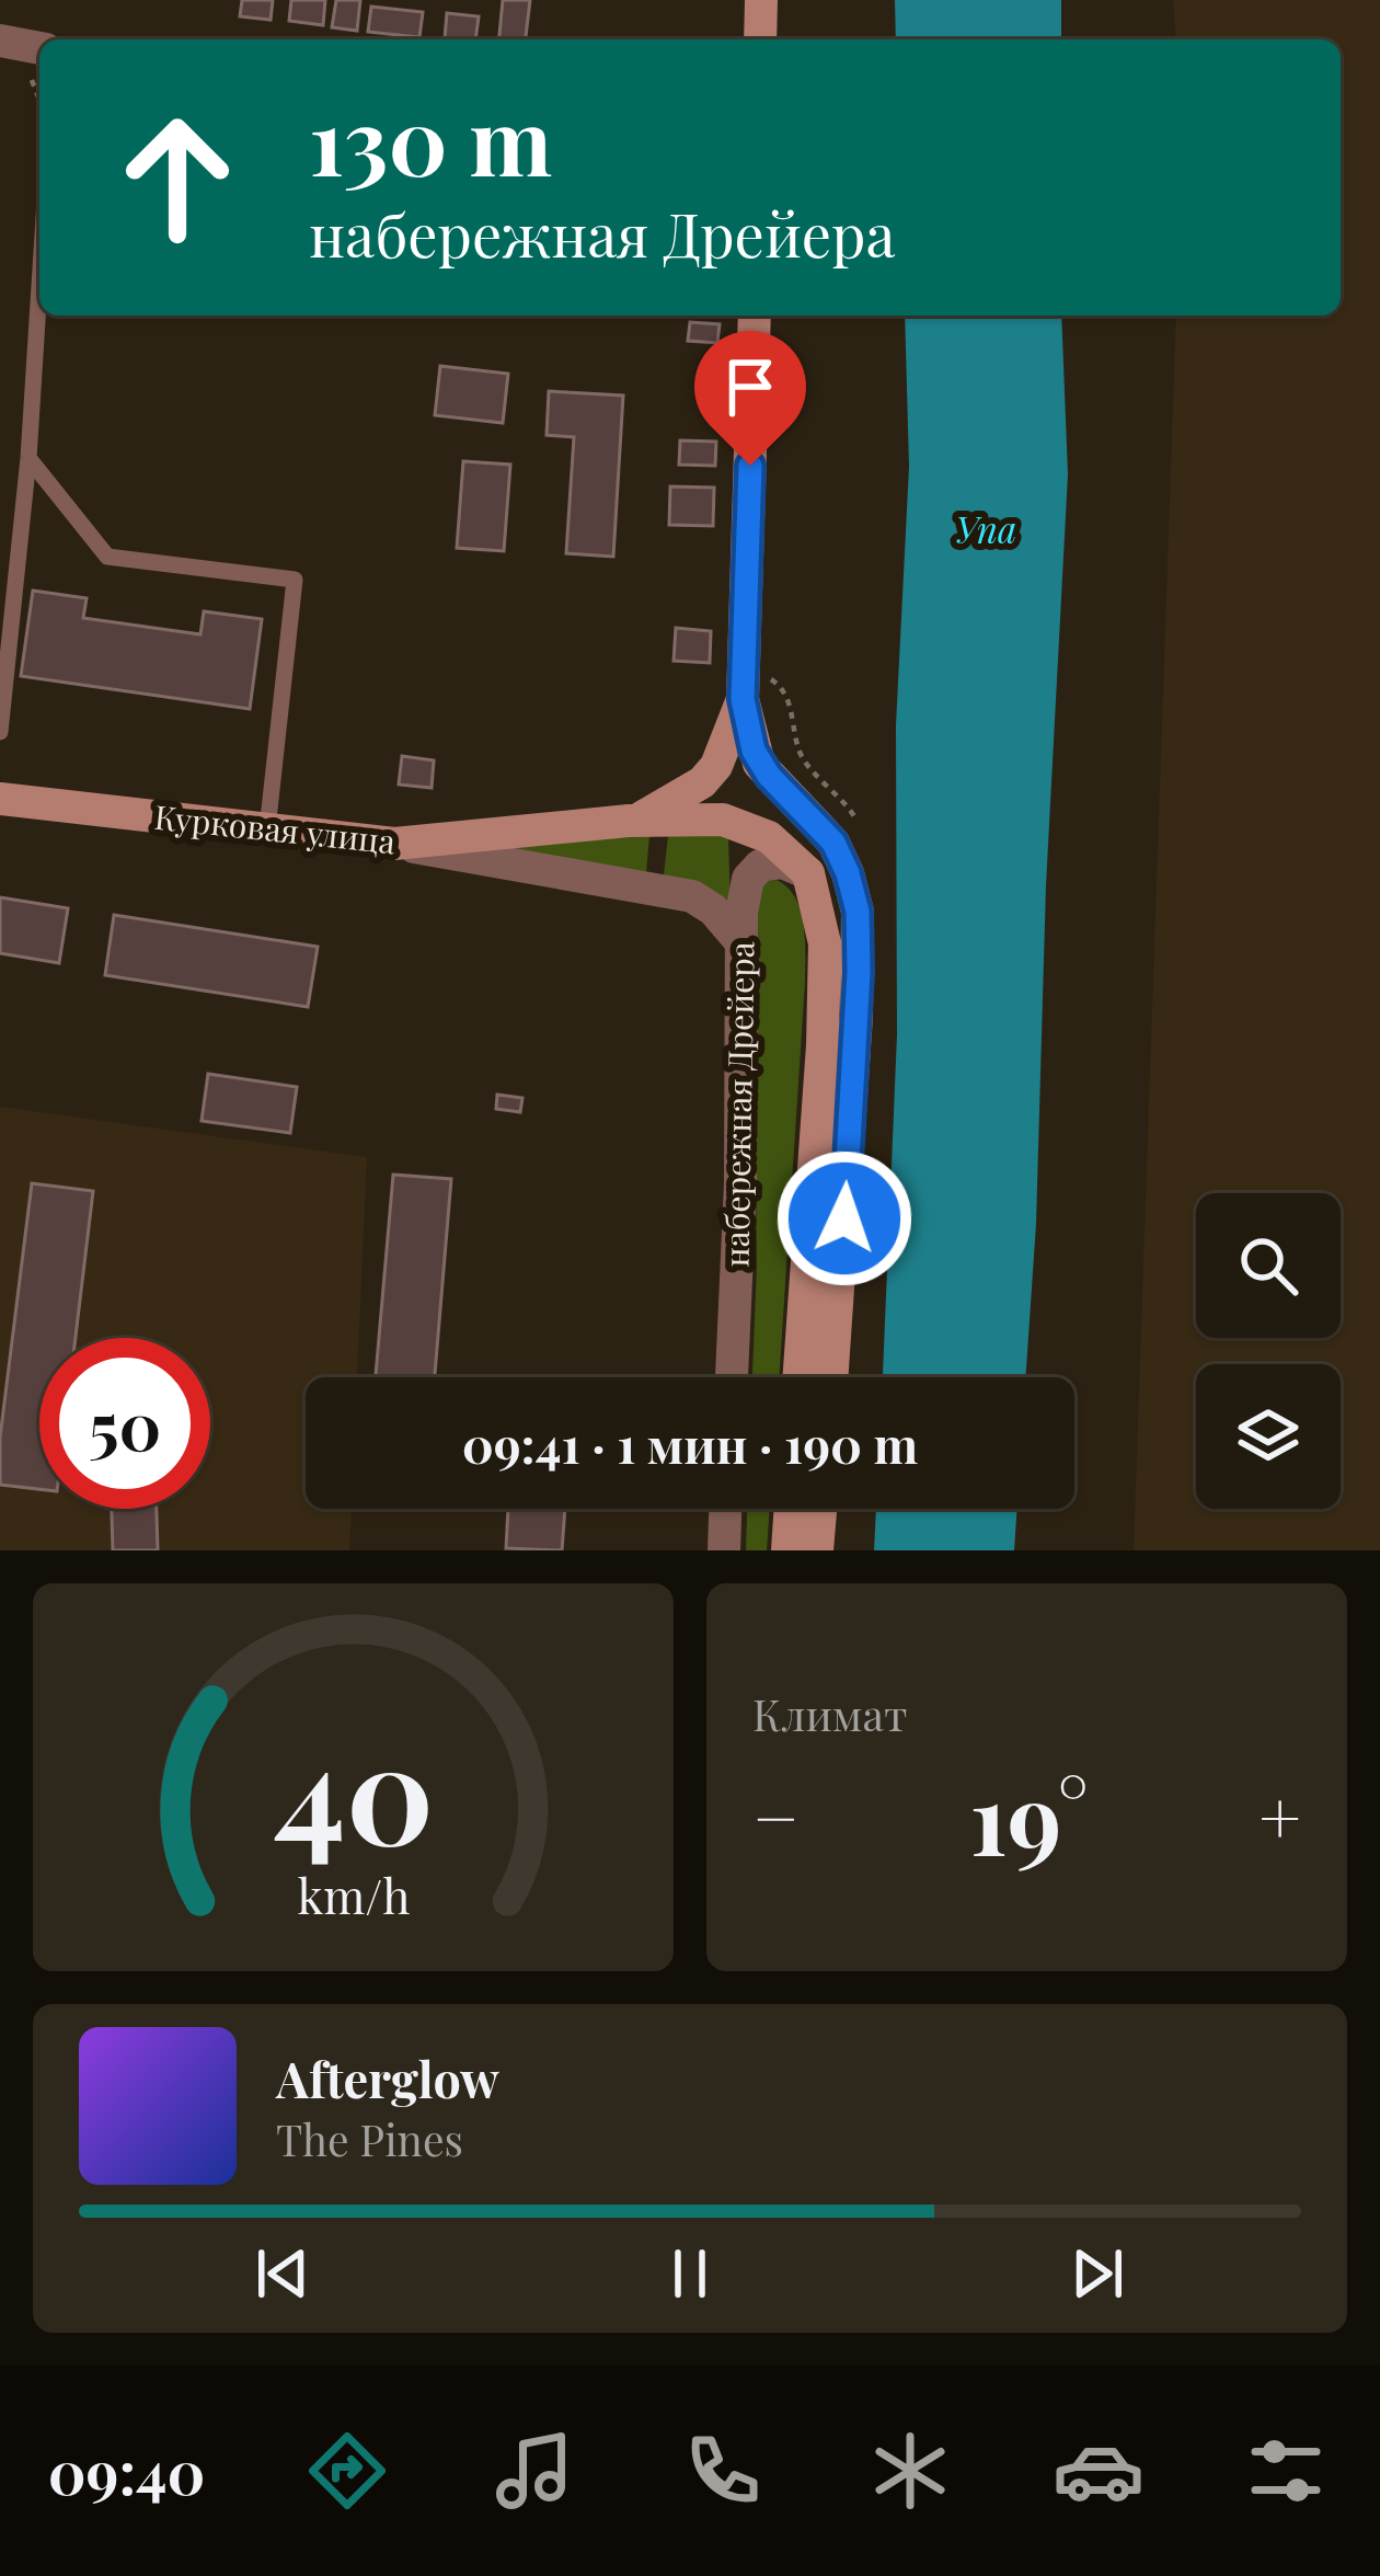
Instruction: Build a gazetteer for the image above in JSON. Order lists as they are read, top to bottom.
{
  "streets": {
    "main road": ["Курковая улица"],
    "street": ["набережная Дрейера"]
  },
  "crossings": [
    ["Курковая улица", "набережная Дрейера"]
  ],
  "water": ["Упа"],
  "page": {
    "turn": ["130 m", "набережная Дрейера"],
    "limit": "50",
    "trip": "09:41 · 1 мин · 190 m",
    "tile": "Климат",
    "heat": ["−", "19°", "+"],
    "song": ["Afterglow", "The Pines"],
    "tabs": "09:40",
    "gauge": ["40", "km/h"]
  }
}
